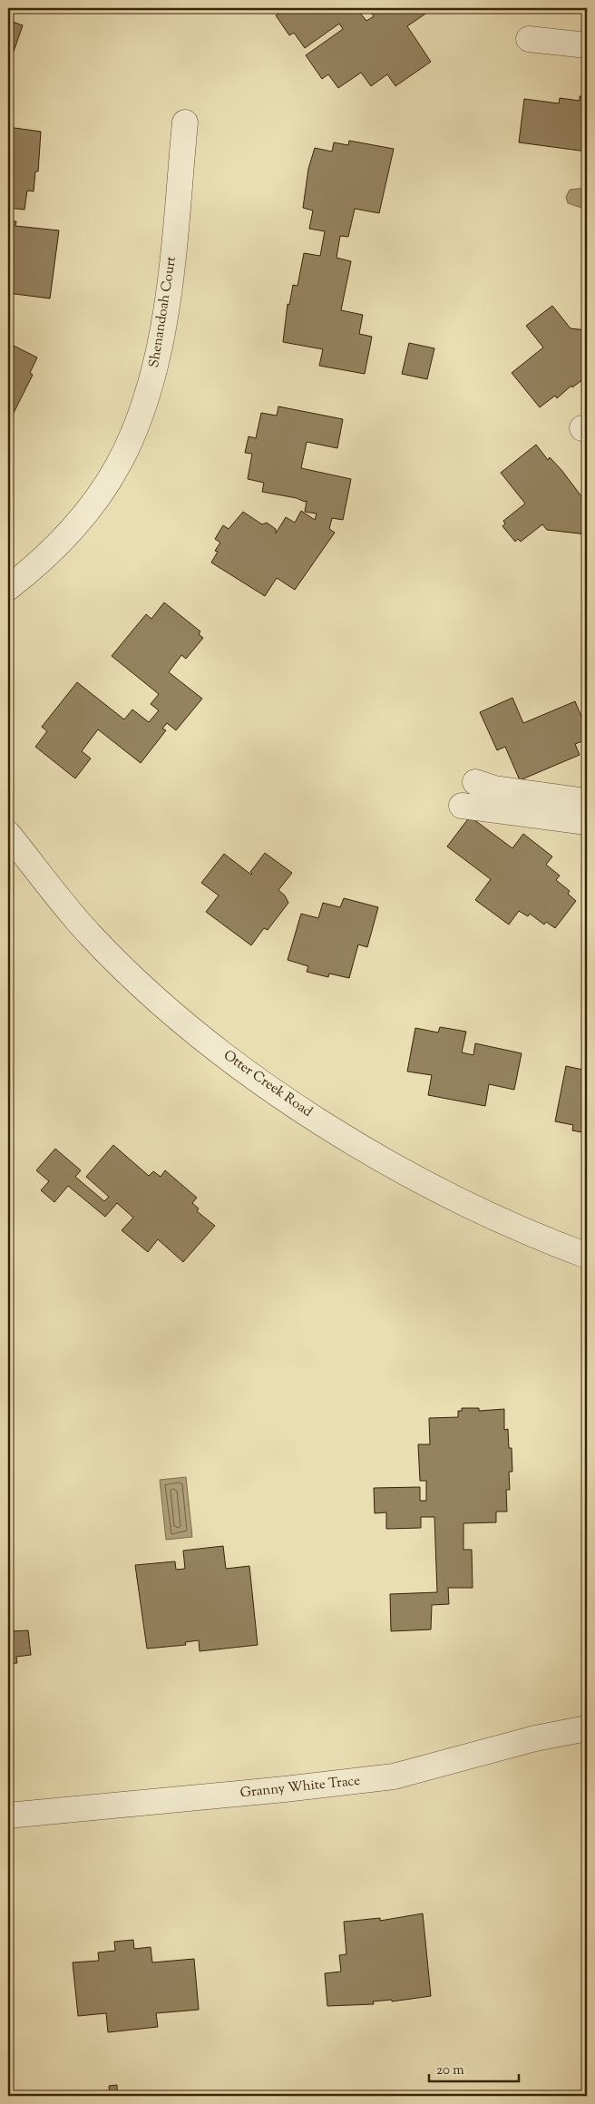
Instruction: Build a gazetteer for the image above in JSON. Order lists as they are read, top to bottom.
{
  "streets": {
    "street": ["Shenandoah Court", "Otter Creek Road", "Granny White Trace"]
  },
  "scale_bar": "20 m"
}
